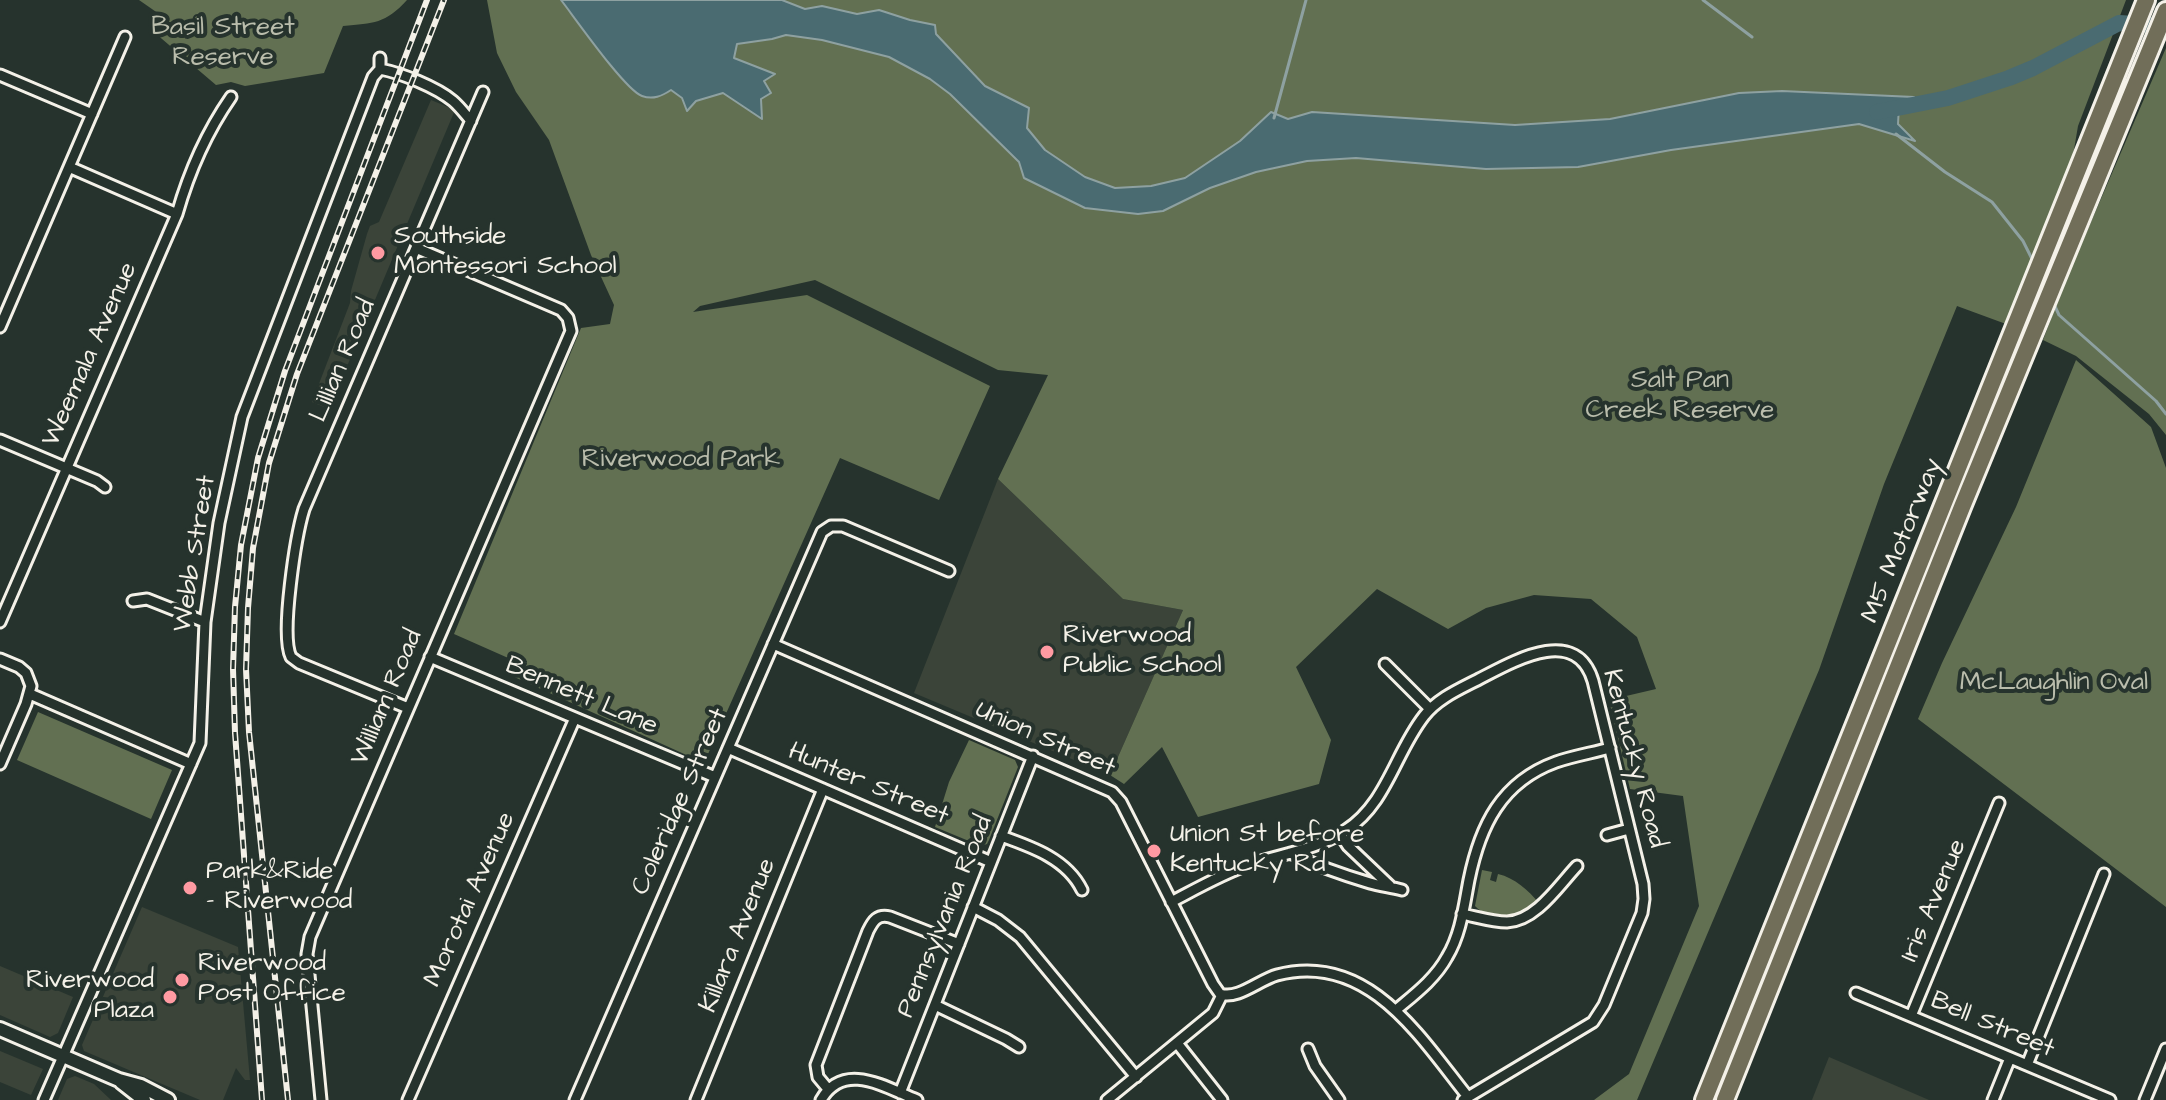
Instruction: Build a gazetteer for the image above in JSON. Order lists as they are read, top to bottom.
{
  "streets": {
    "highway": ["M5 Motorway"],
    "street": [
      "Weemala Avenue",
      "Lillian Road",
      "Webb Street",
      "Bennett Lane",
      "William Road",
      "Union Street",
      "Kentucky Road",
      "Hunter Street",
      "Coleridge Street",
      "Morotai Avenue",
      "Iris Avenue",
      "Pennsylvania Road",
      "Killara Avenue",
      "Bell Street"
    ]
  },
  "crossings": [
    ["Lillian Road", "Webb Street"],
    ["Lillian Road", "William Road"],
    ["Bennett Lane", "William Road"],
    ["Bennett Lane", "Coleridge Street"],
    ["Bennett Lane", "Morotai Avenue"],
    ["Union Street", "Kentucky Road"],
    ["Union Street", "Coleridge Street"],
    ["Union Street", "Pennsylvania Road"],
    ["Hunter Street", "Coleridge Street"],
    ["Hunter Street", "Pennsylvania Road"],
    ["Hunter Street", "Killara Avenue"],
    ["Iris Avenue", "Bell Street"]
  ],
  "parks": [
    "Basil Street Reserve",
    "Salt Pan Creek Reserve",
    "Riverwood Park",
    "McLaughlin Oval"
  ],
  "places": [
    "Southside Montessori School",
    "Riverwood Public School",
    "Union St before Kentucky Rd",
    "Park&Ride - Riverwood",
    "Riverwood Post Office",
    "Riverwood Plaza"
  ]
}
